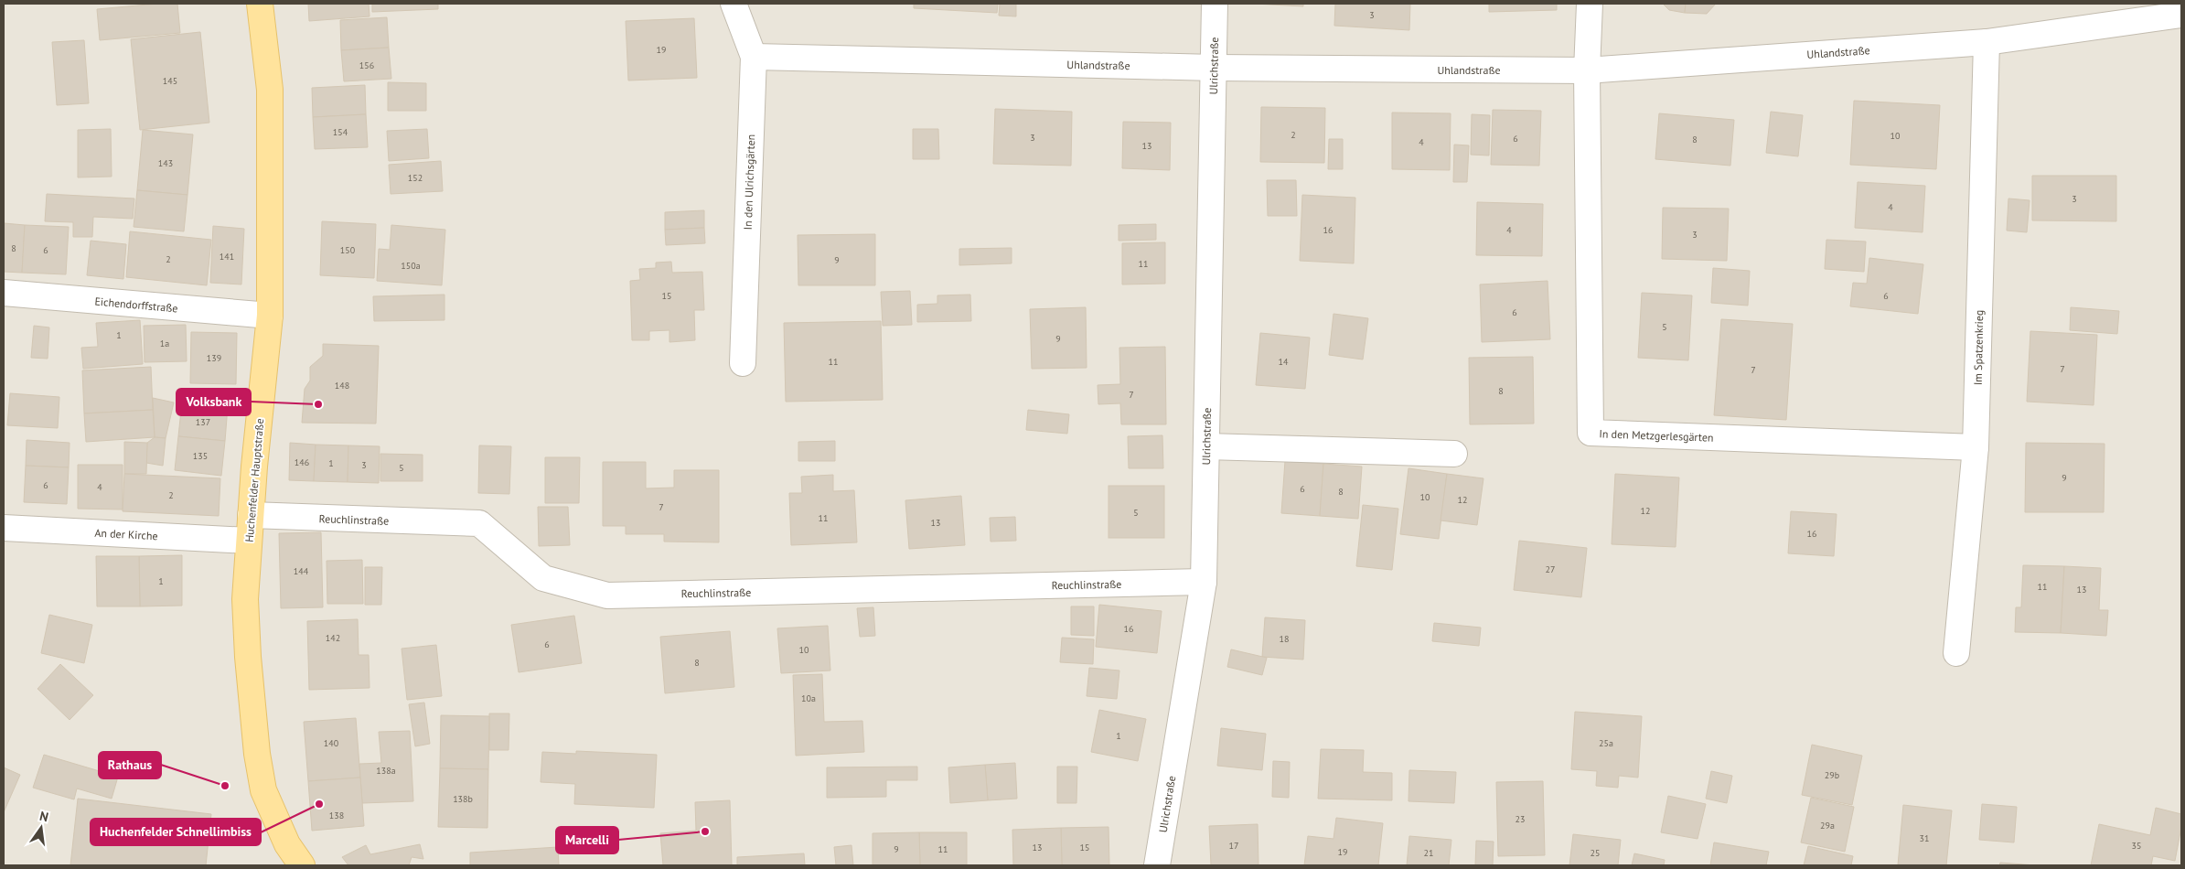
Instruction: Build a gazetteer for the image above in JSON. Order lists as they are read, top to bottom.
{
  "streets": {
    "main road": ["Huchenfelder Hauptstraße"],
    "street": [
      "Uhlandstraße",
      "Ulrichstraße",
      "In den Ulrichsgärten",
      "Eichendorffstraße",
      "Im Spatzenkrieg",
      "In den Metzgerlesgärten",
      "Reuchlinstraße",
      "An der Kirche"
    ]
  },
  "crossings": [
    ["Uhlandstraße", "Ulrichstraße"],
    ["Uhlandstraße", "In den Ulrichsgärten"],
    ["Uhlandstraße", "Im Spatzenkrieg"],
    ["Uhlandstraße", "In den Metzgerlesgärten"],
    ["Ulrichstraße", "Reuchlinstraße"],
    ["Eichendorffstraße", "Huchenfelder Hauptstraße"],
    ["Im Spatzenkrieg", "In den Metzgerlesgärten"],
    ["Huchenfelder Hauptstraße", "Reuchlinstraße"],
    ["Huchenfelder Hauptstraße", "An der Kirche"]
  ],
  "places": [
    "Volksbank",
    "Rathaus",
    "Huchenfelder Schnellimbiss",
    "Marcelli"
  ],
  "house_numbers": [
    "3",
    "19",
    "156",
    "145",
    "154",
    "2",
    "10",
    "3",
    "6",
    "8",
    "4",
    "13",
    "143",
    "152",
    "3",
    "4",
    "16",
    "4",
    "3",
    "8",
    "6",
    "150",
    "141",
    "2",
    "9",
    "11",
    "150a",
    "15",
    "6",
    "6",
    "5",
    "1",
    "9",
    "1a",
    "139",
    "11",
    "14",
    "7",
    "7",
    "148",
    "8",
    "7",
    "137",
    "135",
    "146",
    "1",
    "3",
    "5",
    "9",
    "6",
    "4",
    "6",
    "8",
    "2",
    "10",
    "12",
    "7",
    "12",
    "5",
    "11",
    "13",
    "16",
    "27",
    "144",
    "1",
    "11",
    "13",
    "16",
    "142",
    "18",
    "6",
    "10",
    "8",
    "10a",
    "1",
    "140",
    "25a",
    "138a",
    "29b",
    "138b",
    "138",
    "23",
    "29a",
    "31",
    "17",
    "35",
    "13",
    "15",
    "9",
    "11",
    "19",
    "21",
    "25"
  ],
  "north": "top"
}
